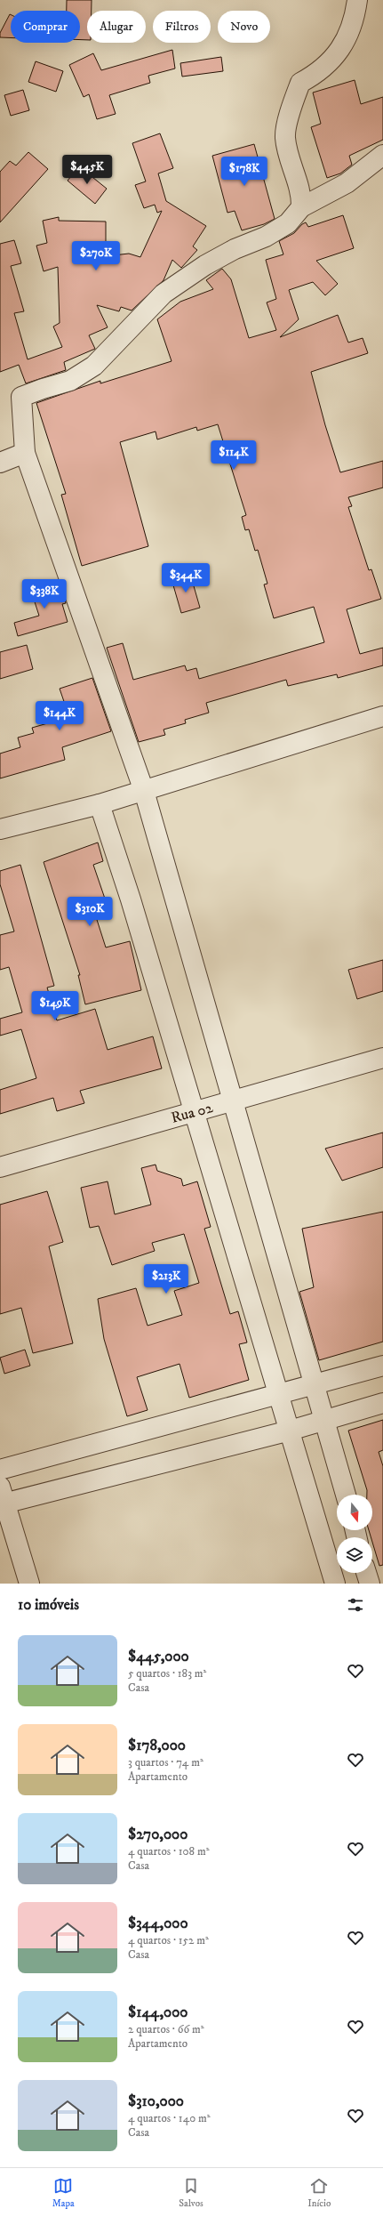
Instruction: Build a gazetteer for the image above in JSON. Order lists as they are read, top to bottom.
{
  "streets": {
    "street": ["Rua 02"]
  },
  "north": "bottom",
  "page": {
    "chip": [
      "Comprar",
      "Alugar",
      "Filtros",
      "Novo"
    ],
    "price": [
      "$445K",
      "$178K",
      "$270K",
      "$114K",
      "$344K",
      "$338K",
      "$144K",
      "$310K",
      "$149K",
      "$213K"
    ],
    "heading": "10 imóveis",
    "list": [
      {
        "name": "$445,000",
        "note": "5 quartos · 183 m² · Casa"
      },
      {
        "name": "$178,000",
        "note": "3 quartos · 74 m² · Apartamento"
      },
      {
        "name": "$270,000",
        "note": "4 quartos · 108 m² · Casa"
      },
      {
        "name": "$344,000",
        "note": "4 quartos · 152 m² · Casa"
      },
      {
        "name": "$144,000",
        "note": "2 quartos · 66 m² · Apartamento"
      },
      {
        "name": "$310,000",
        "note": "4 quartos · 140 m² · Casa"
      }
    ],
    "tabs": ["Mapa", "Salvos", "Início"]
  }
}
